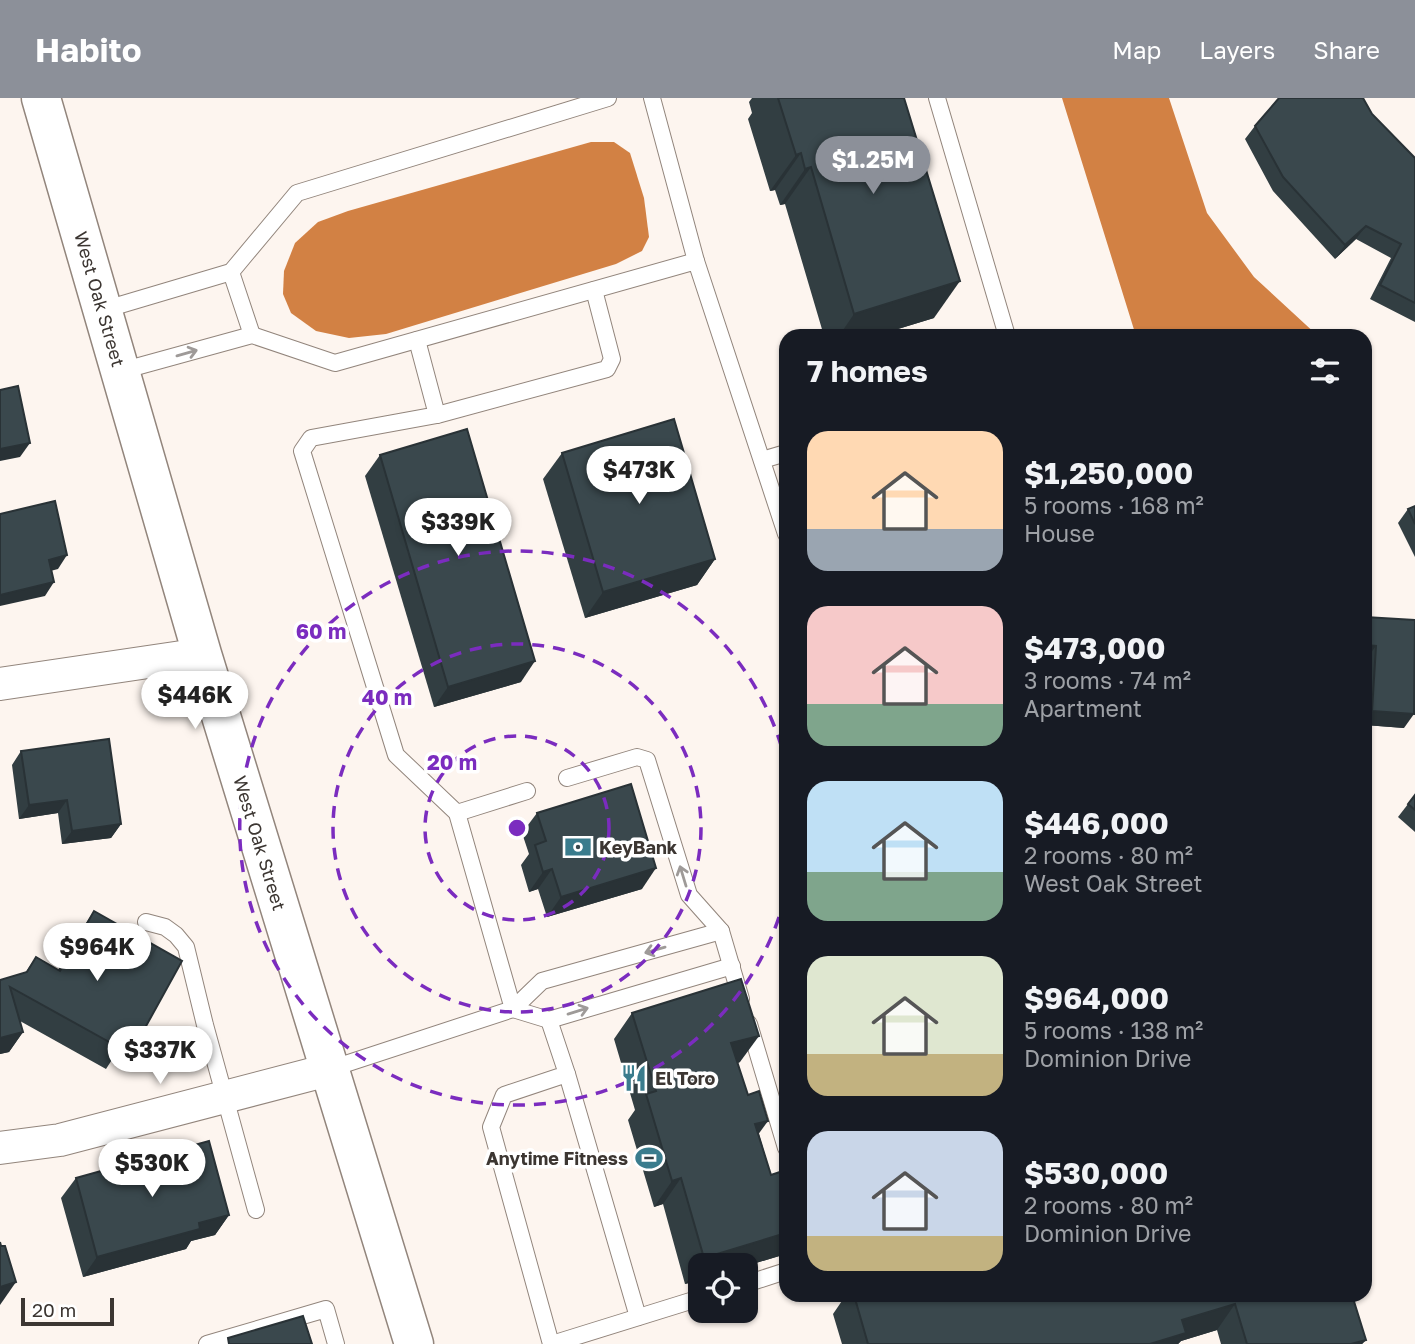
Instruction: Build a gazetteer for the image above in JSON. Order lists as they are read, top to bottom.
{
  "streets": {
    "main road": ["West Oak Street"]
  },
  "places": {
    "bank": ["KeyBank"],
    "restaurant": ["El Toro"],
    "sports": ["Anytime Fitness"]
  },
  "scale_bar": "20 m",
  "page": {
    "header": "Habito",
    "nav": ["Map", "Layers", "Share"],
    "price": [
      "$1.25M",
      "$473K",
      "$339K",
      "$446K",
      "$964K",
      "$337K",
      "$530K"
    ],
    "heading": "7 homes",
    "list": [
      {
        "name": "$1,250,000",
        "note": "5 rooms · 168 m² · House"
      },
      {
        "name": "$473,000",
        "note": "3 rooms · 74 m² · Apartment"
      },
      {
        "name": "$446,000",
        "note": "2 rooms · 80 m² · West Oak Street"
      },
      {
        "name": "$964,000",
        "note": "5 rooms · 138 m² · Dominion Drive"
      },
      {
        "name": "$530,000",
        "note": "2 rooms · 80 m² · Dominion Drive"
      }
    ],
    "scale": "20 m"
  },
  "rings": ["60 m", "40 m", "20 m"]
}
